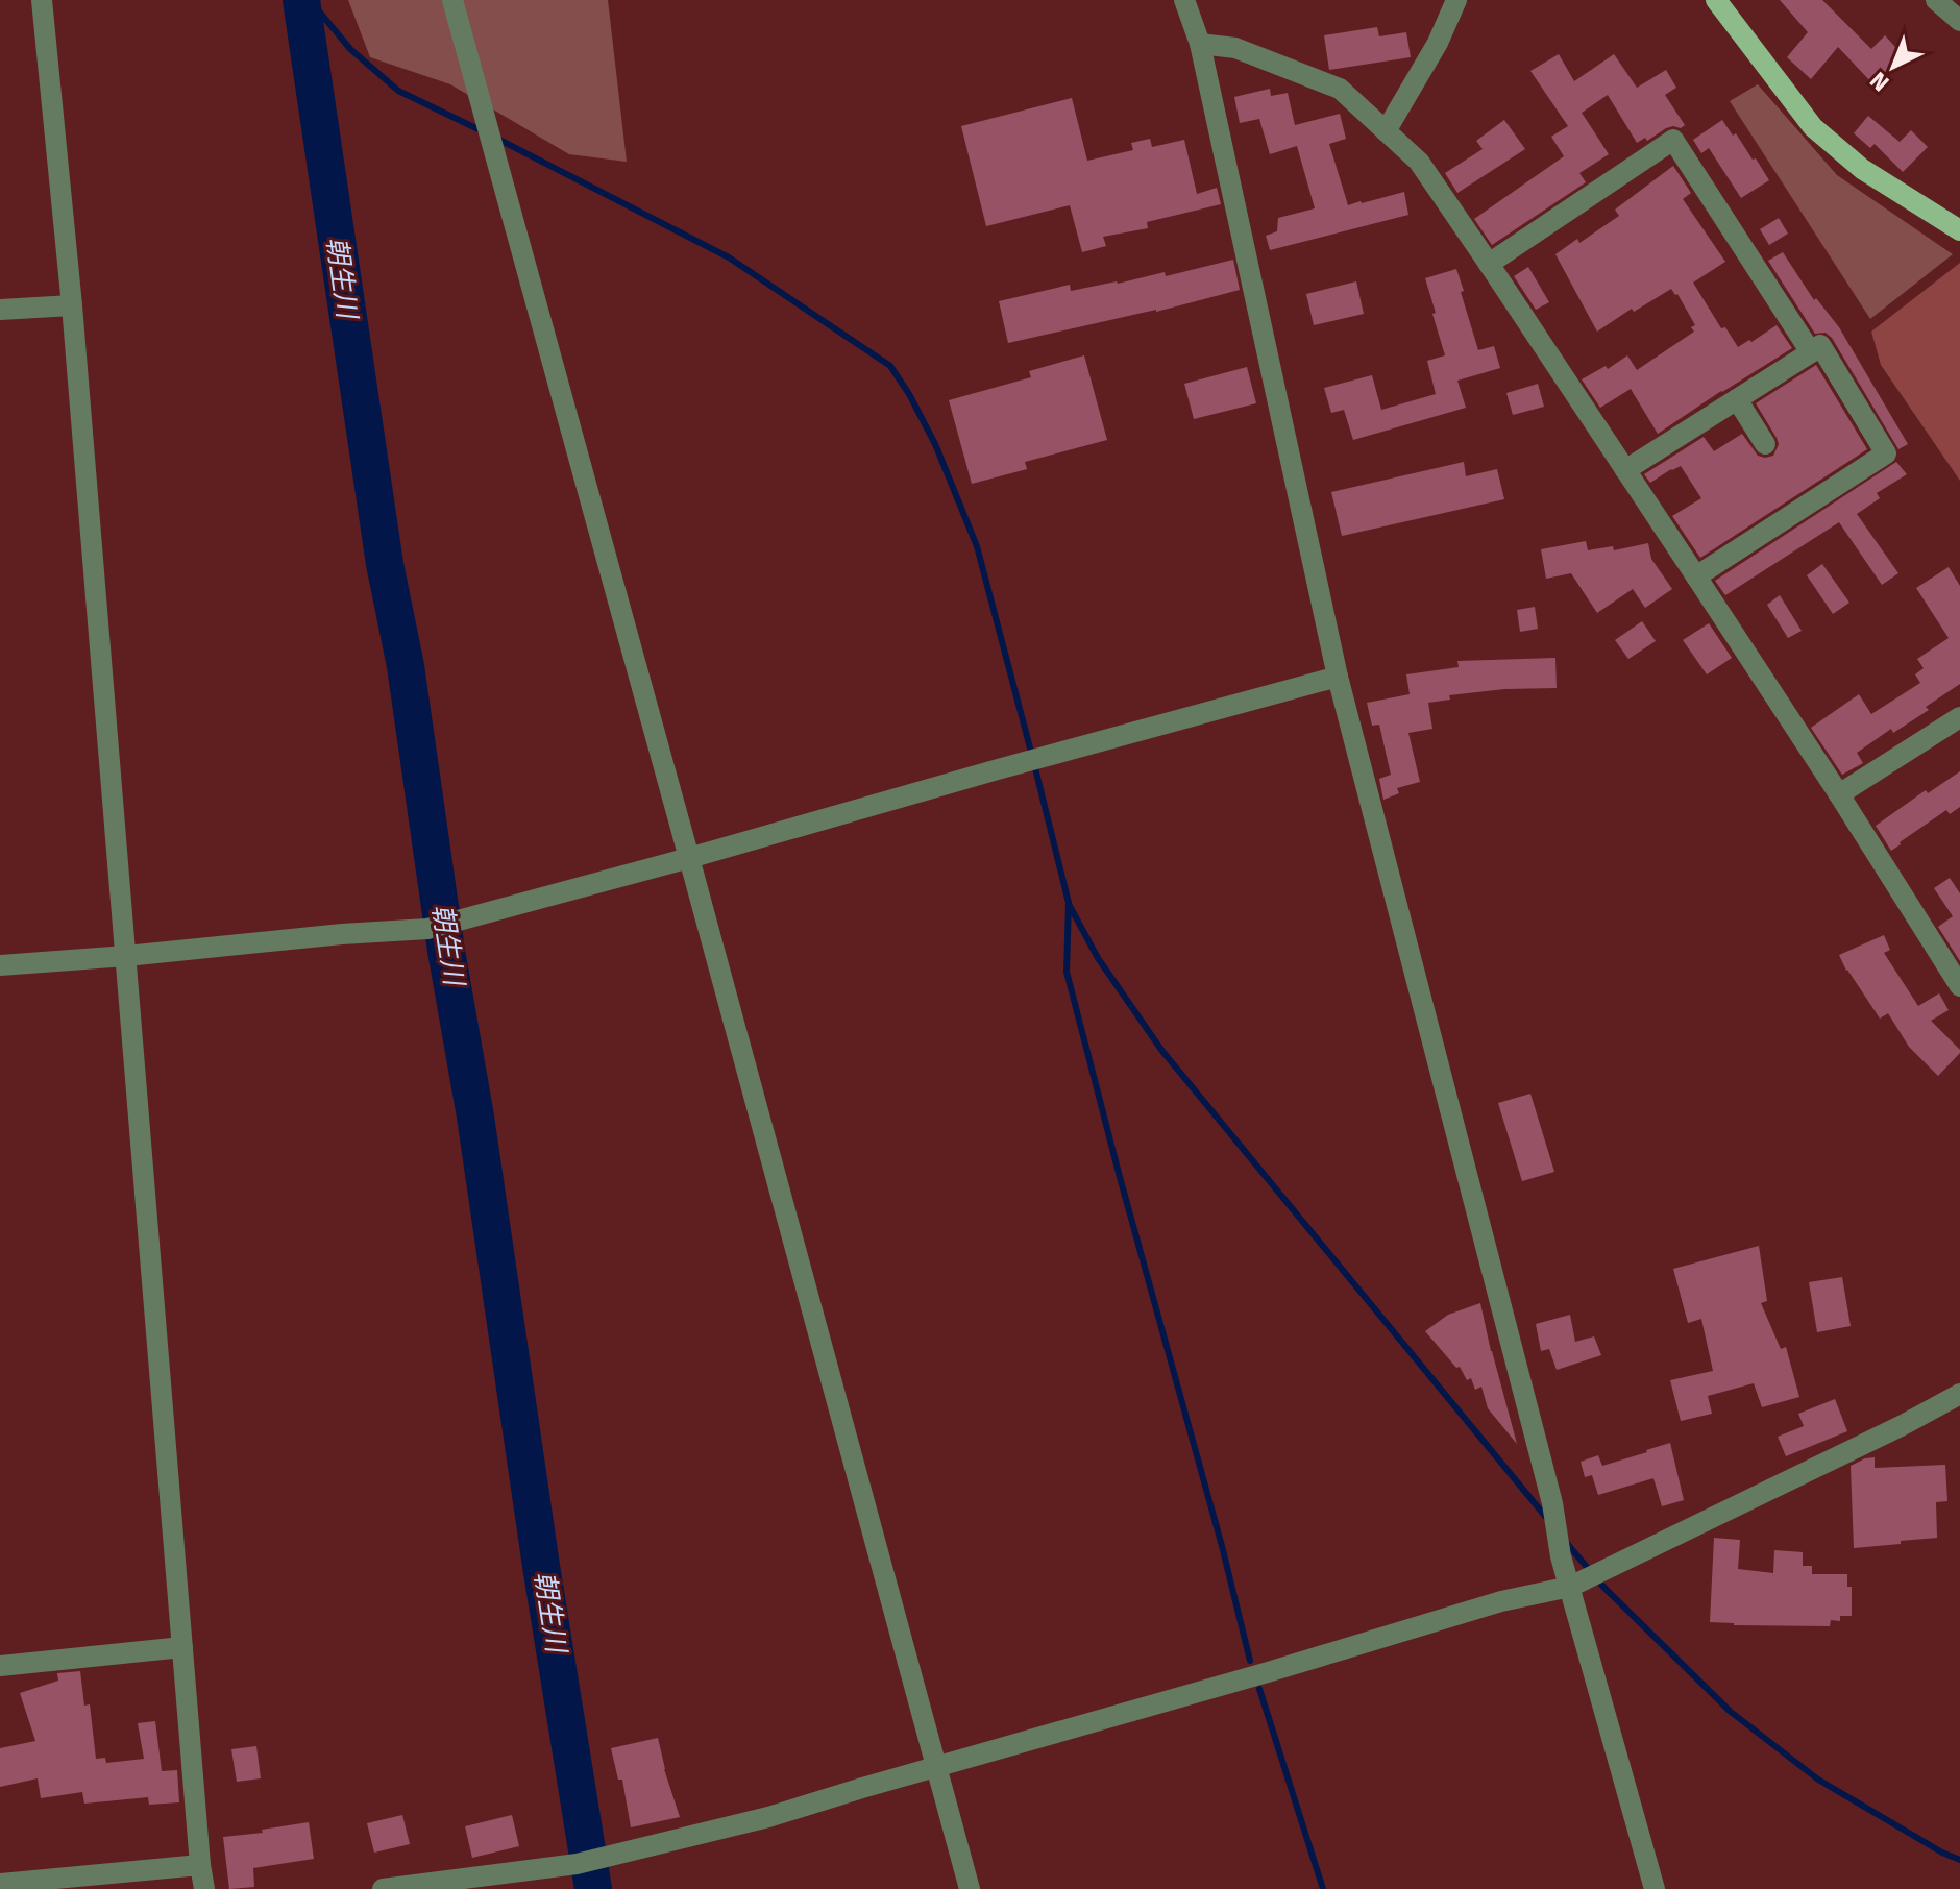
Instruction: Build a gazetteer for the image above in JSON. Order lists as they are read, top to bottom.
{
  "water": ["朝生川"],
  "north": "bottom left"
}
